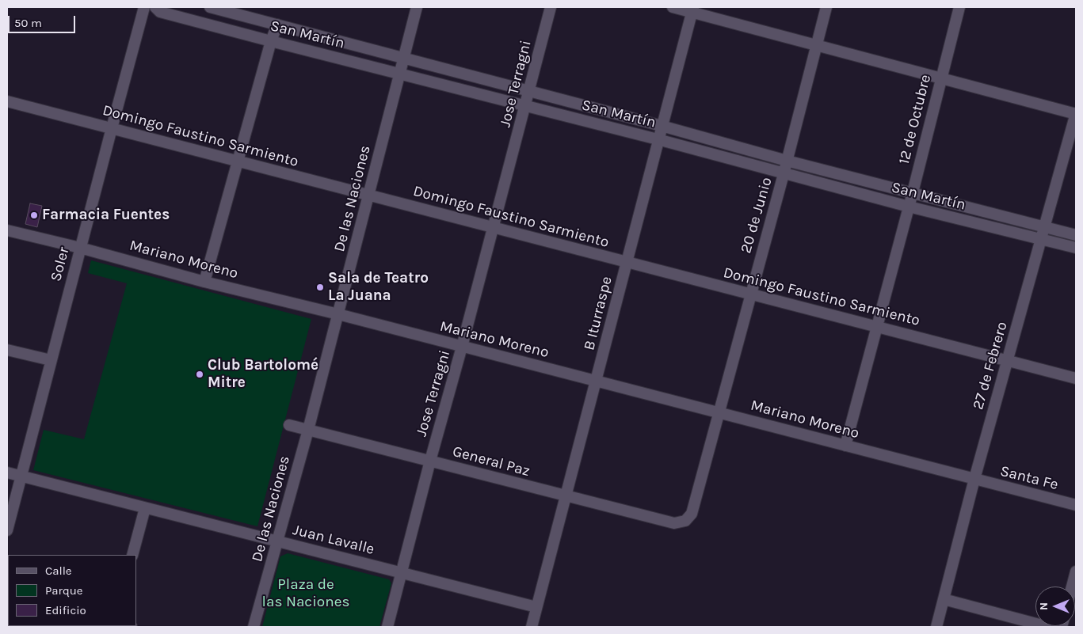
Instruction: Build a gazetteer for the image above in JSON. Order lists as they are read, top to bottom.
{
  "streets": {
    "street": [
      "San Martín",
      "Jose Terragni",
      "12 de Octubre",
      "Domingo Faustino Sarmiento",
      "De las Naciones",
      "20 de Junio",
      "Mariano Moreno",
      "Soler",
      "B Iturraspe",
      "27 de Febrero",
      "General Paz",
      "Santa Fe",
      "Juan Lavalle"
    ]
  },
  "crossings": [
    ["San Martín", "Jose Terragni"],
    ["San Martín", "12 de Octubre"],
    ["San Martín", "De las Naciones"],
    ["San Martín", "20 de Junio"],
    ["San Martín", "B Iturraspe"],
    ["San Martín", "27 de Febrero"],
    ["Jose Terragni", "Domingo Faustino Sarmiento"],
    ["Jose Terragni", "Mariano Moreno"],
    ["Jose Terragni", "General Paz"],
    ["Jose Terragni", "Juan Lavalle"],
    ["12 de Octubre", "Domingo Faustino Sarmiento"],
    ["12 de Octubre", "Mariano Moreno"],
    ["Domingo Faustino Sarmiento", "De las Naciones"],
    ["Domingo Faustino Sarmiento", "20 de Junio"],
    ["Domingo Faustino Sarmiento", "Soler"],
    ["Domingo Faustino Sarmiento", "B Iturraspe"],
    ["Domingo Faustino Sarmiento", "27 de Febrero"],
    ["De las Naciones", "Mariano Moreno"],
    ["De las Naciones", "General Paz"],
    ["De las Naciones", "Juan Lavalle"],
    ["20 de Junio", "Mariano Moreno"],
    ["20 de Junio", "General Paz"],
    ["Mariano Moreno", "Soler"],
    ["Mariano Moreno", "B Iturraspe"],
    ["Mariano Moreno", "27 de Febrero"],
    ["Mariano Moreno", "Santa Fe"],
    ["Soler", "Juan Lavalle"],
    ["B Iturraspe", "General Paz"],
    ["B Iturraspe", "Juan Lavalle"],
    ["27 de Febrero", "Santa Fe"]
  ],
  "parks": ["Plaza de las Naciones"],
  "places": ["Farmacia Fuentes", "Sala de Teatro La Juana", "Club Bartolomé Mitre"],
  "legend": ["Calle", "Parque", "Edificio"],
  "scale_bar": "50 m",
  "north": "left"
}
